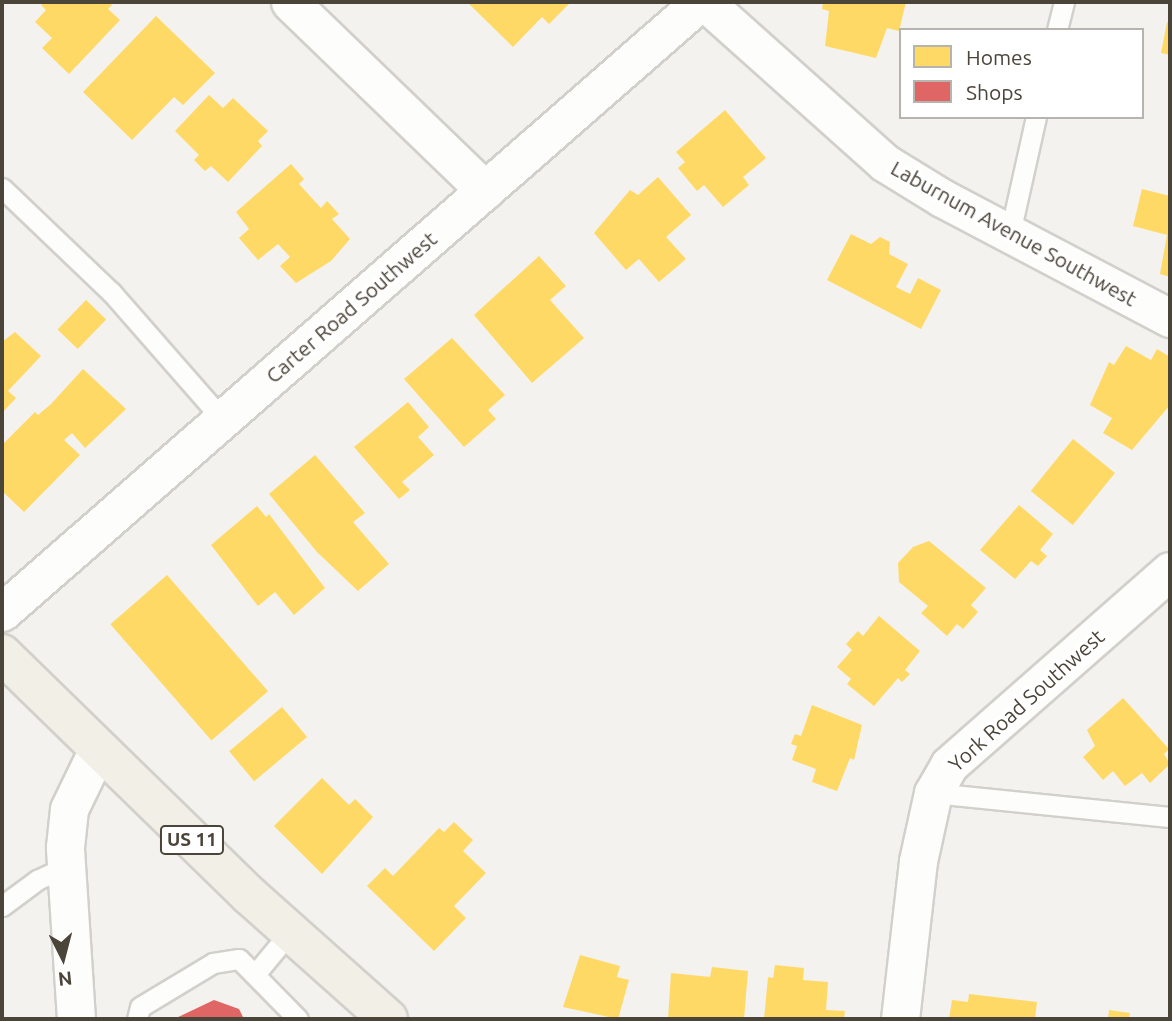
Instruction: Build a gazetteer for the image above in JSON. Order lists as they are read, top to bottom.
{
  "streets": {
    "main road": ["US 11"],
    "street": ["Laburnum Avenue Southwest", "Carter Road Southwest", "York Road Southwest"]
  },
  "crossings": [
    ["Laburnum Avenue Southwest", "Carter Road Southwest"]
  ],
  "legend": ["Homes", "Shops"],
  "north": "bottom"
}
